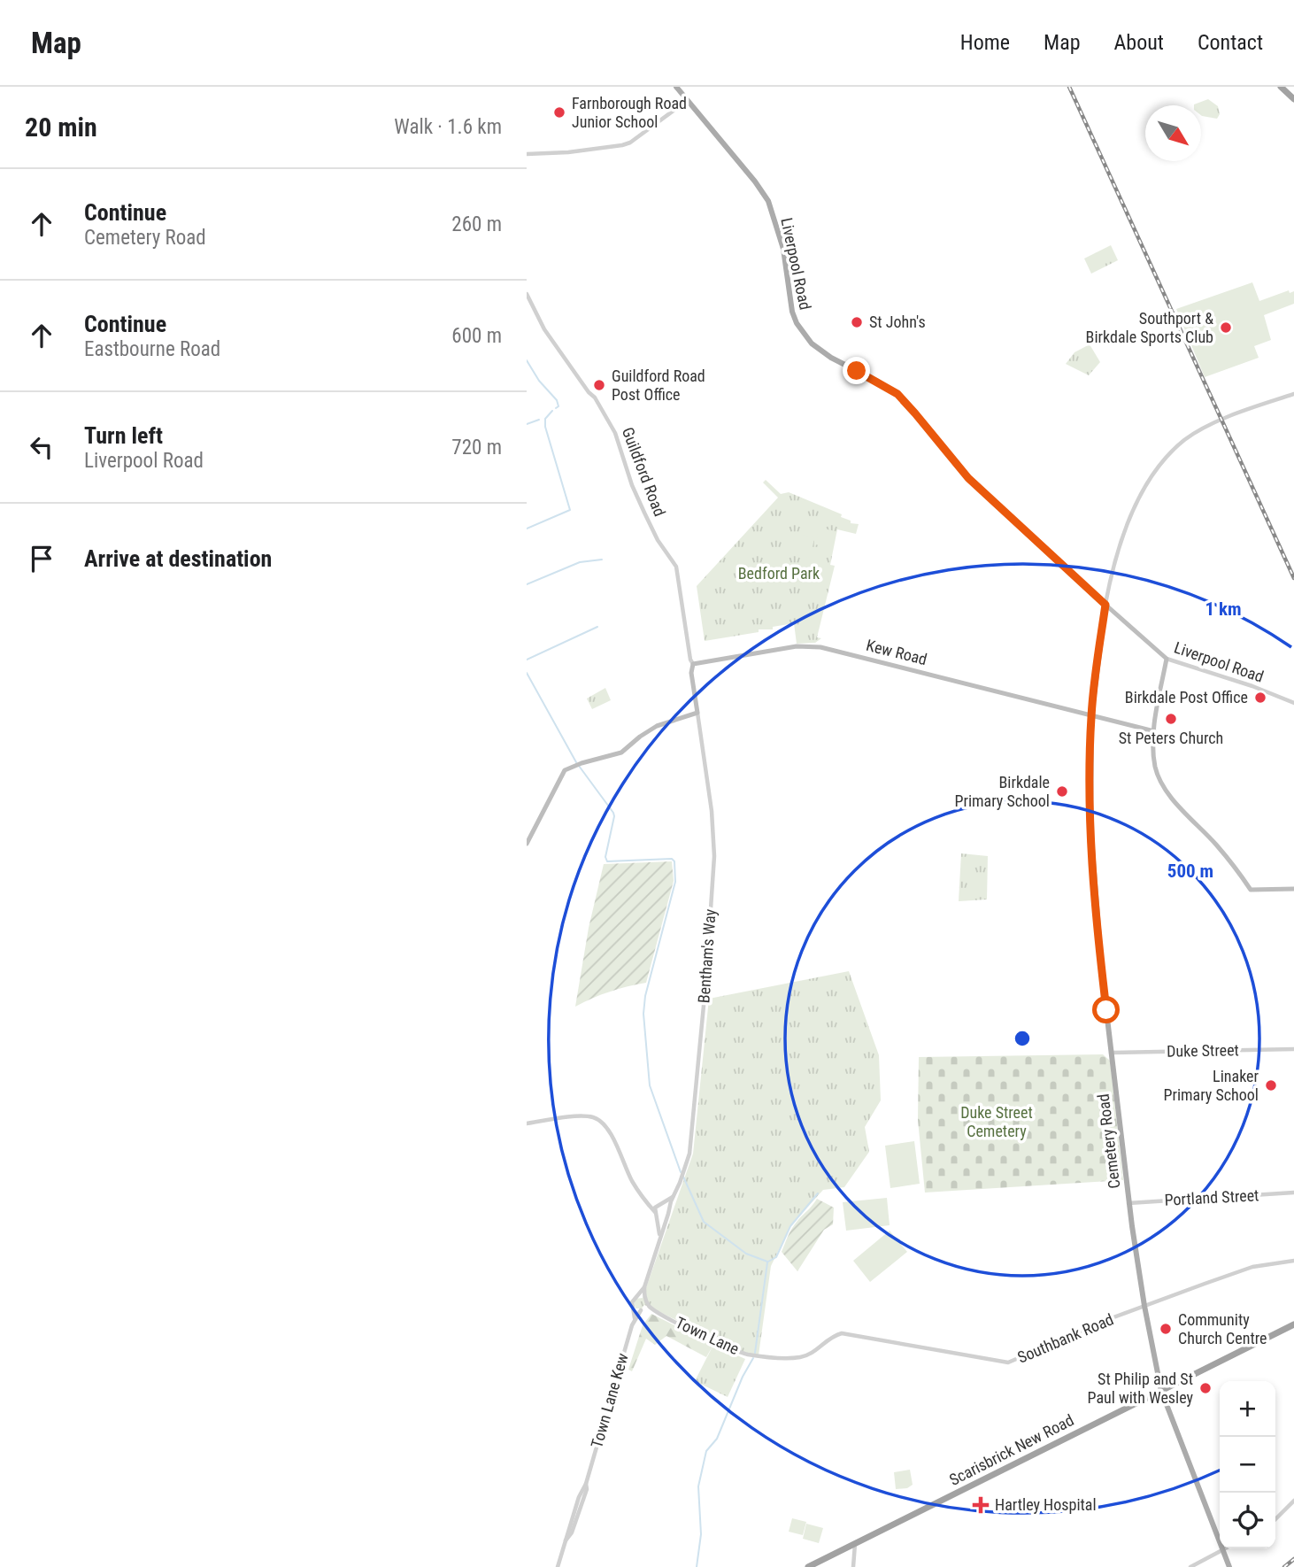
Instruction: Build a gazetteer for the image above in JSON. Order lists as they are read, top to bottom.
{
  "streets": {
    "highway": ["Scarisbrick New Road"],
    "main road": [
      "Liverpool Road",
      "Guildford Road",
      "Kew Road",
      "Cemetery Road"
    ],
    "street": [
      "Bentham's Way",
      "Duke Street",
      "Portland Street",
      "Town Lane",
      "Southbank Road",
      "Town Lane Kew"
    ]
  },
  "crossings": [
    ["Liverpool Road", "Cemetery Road"],
    ["Guildford Road", "Kew Road"],
    ["Guildford Road", "Bentham's Way"],
    ["Kew Road", "Cemetery Road"],
    ["Duke Street", "Cemetery Road"],
    ["Cemetery Road", "Portland Street"],
    ["Cemetery Road", "Southbank Road"],
    ["Cemetery Road", "Scarisbrick New Road"],
    ["Town Lane", "Southbank Road"],
    ["Town Lane", "Town Lane Kew"]
  ],
  "parks": ["Bedford Park", "Duke Street Cemetery"],
  "places": {
    "other": [
      "Farnborough Road Junior School",
      "St John's",
      "Southport & Birkdale Sports Club",
      "Guildford Road Post Office",
      "Birkdale Post Office",
      "St Peters Church",
      "Birkdale Primary School",
      "Linaker Primary School",
      "Community Church Centre",
      "St Philip and St Paul with Wesley"
    ],
    "health": ["Hartley Hospital"]
  },
  "north": "bottom right",
  "page": {
    "header": "Map",
    "nav": [
      "Home",
      "Map",
      "About",
      "Contact"
    ],
    "heading": ["20 min", "Walk · 1.6 km"],
    "list": [
      ["Continue", "Cemetery Road", "260 m"],
      ["Continue", "Eastbourne Road", "600 m"],
      ["Turn left", "Liverpool Road", "720 m"],
      "Arrive at destination"
    ],
    "map_buttons": ["+", "−"]
  },
  "rings": ["1 km", "500 m"]
}
